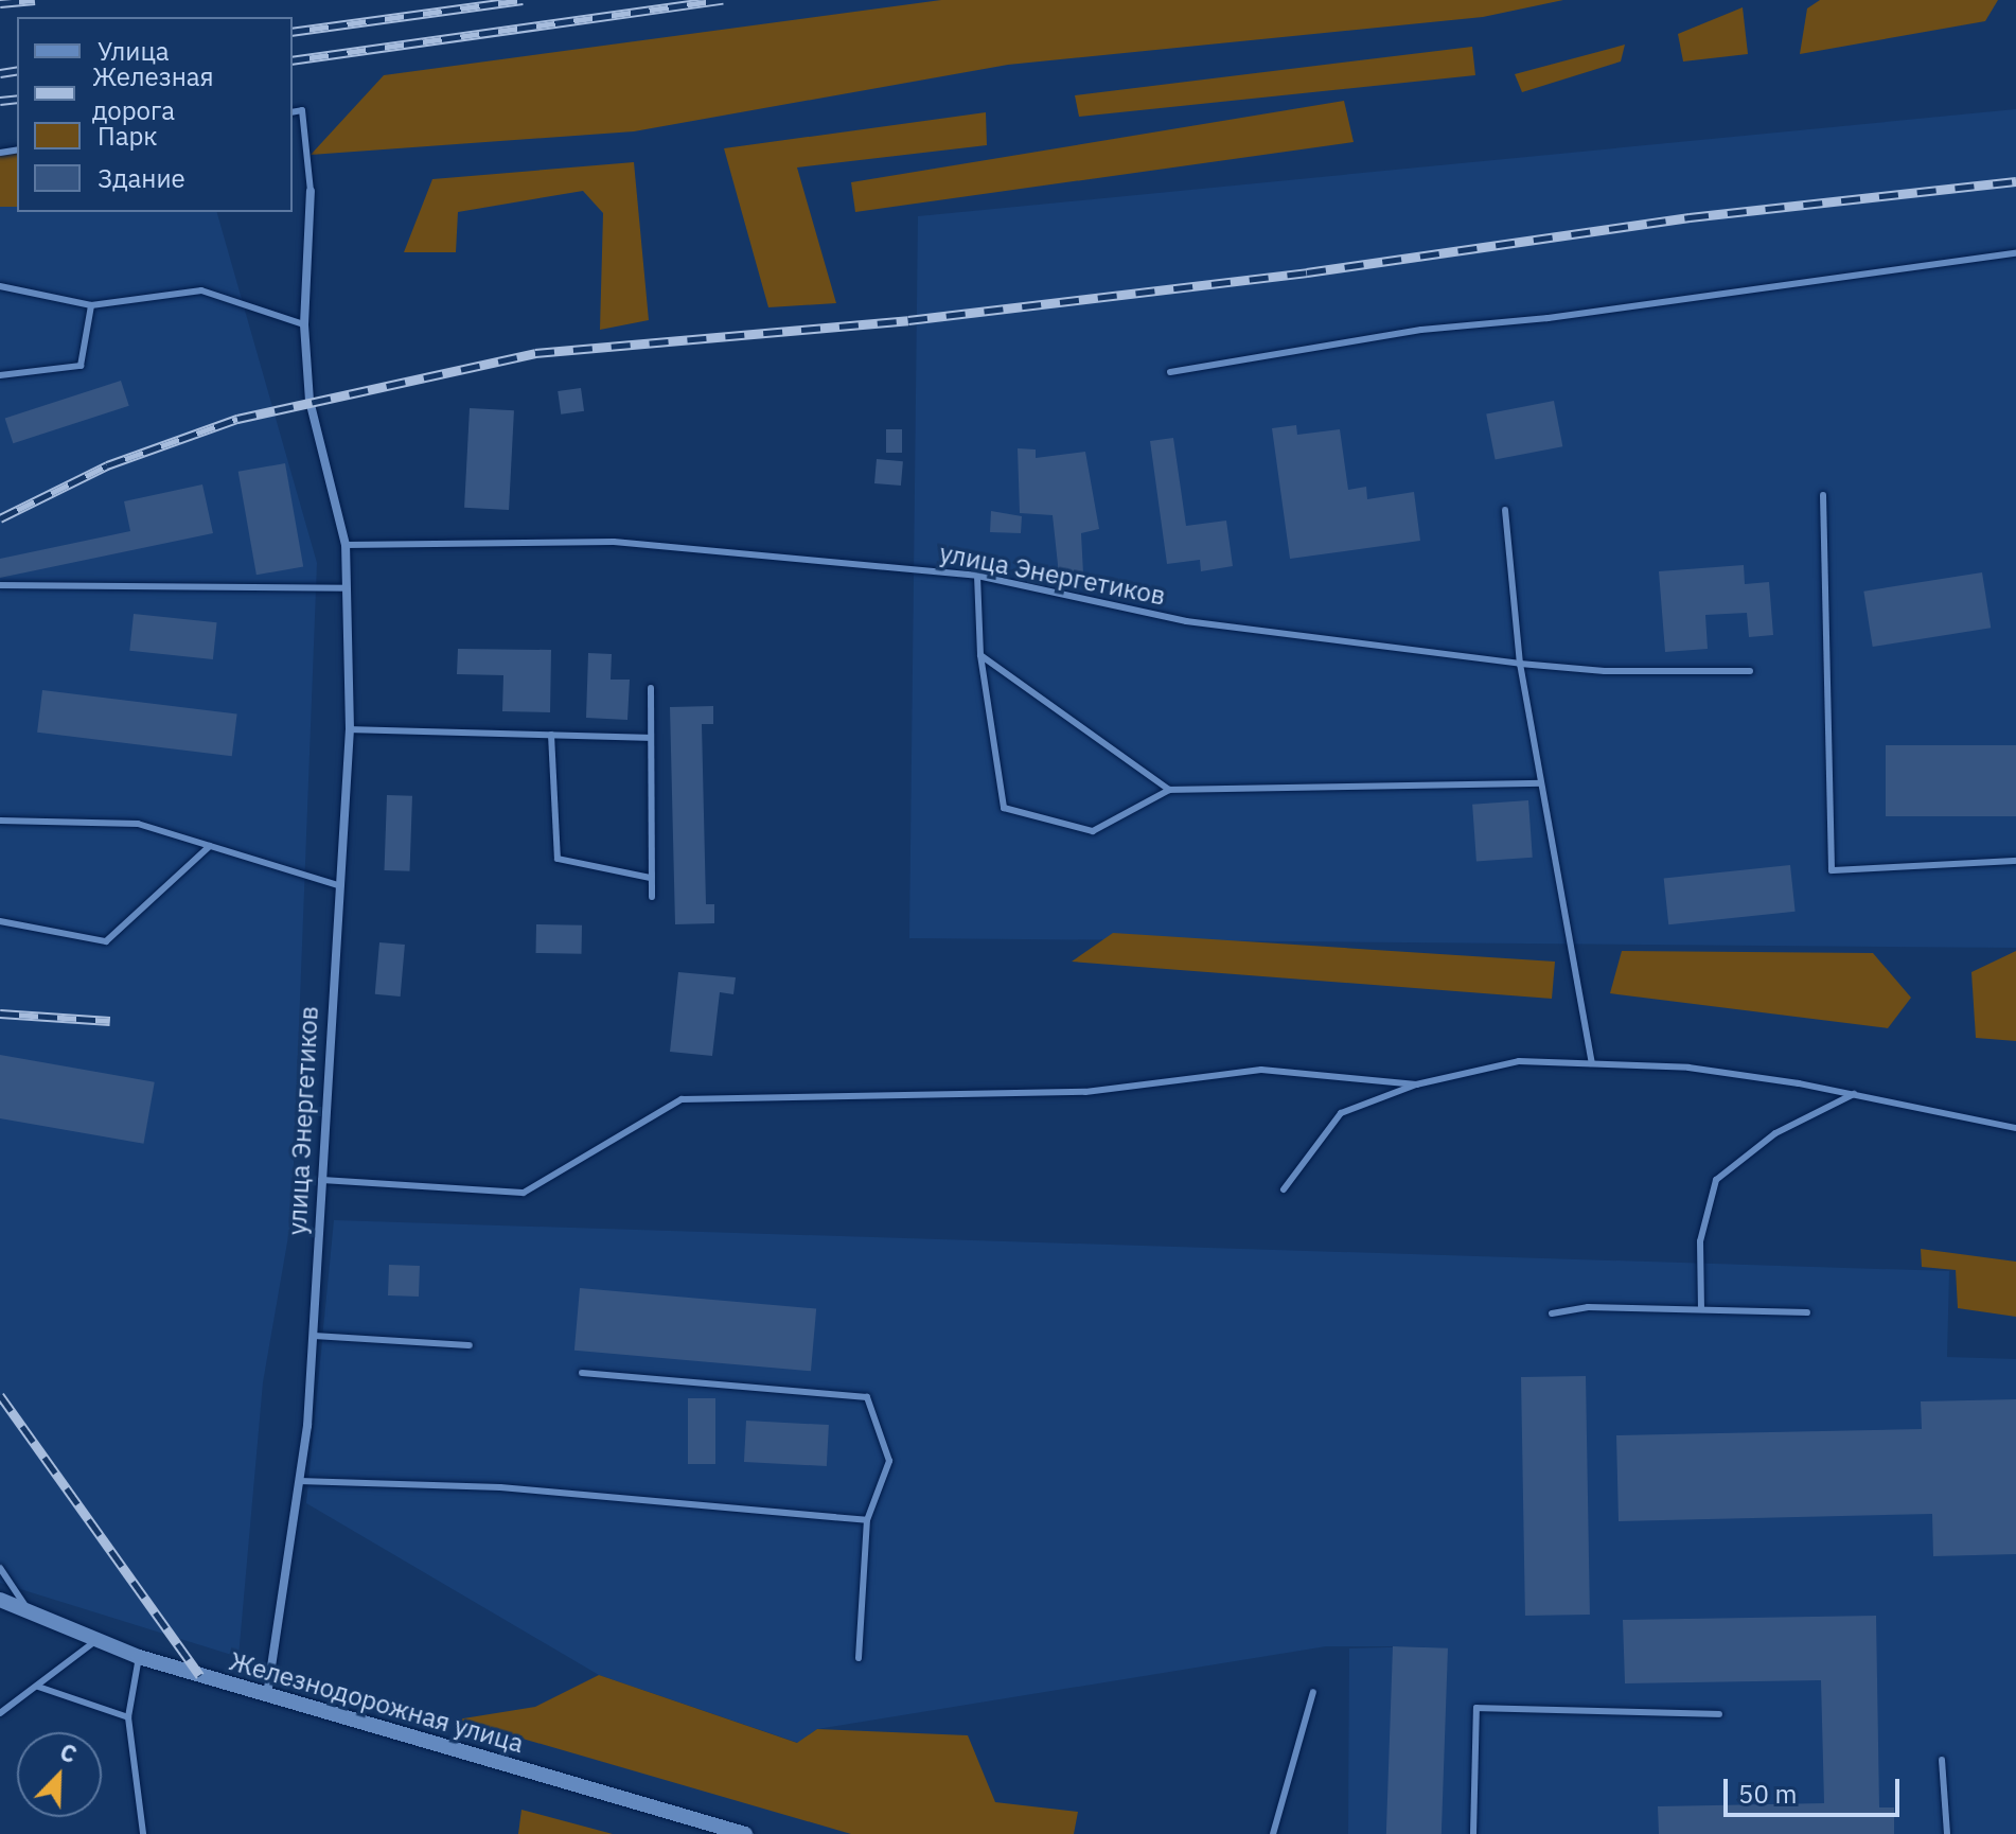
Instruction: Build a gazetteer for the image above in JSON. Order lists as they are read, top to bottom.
{
  "streets": {
    "street": ["улица Энергетиков", "Железнодорожная улица"]
  },
  "crossings": [
    ["улица Энергетиков", "Железнодорожная улица"]
  ],
  "legend": [
    "Улица",
    "Железная дорога",
    "Парк",
    "Здание"
  ],
  "scale_bar": "50 m",
  "north": "top right"
}
